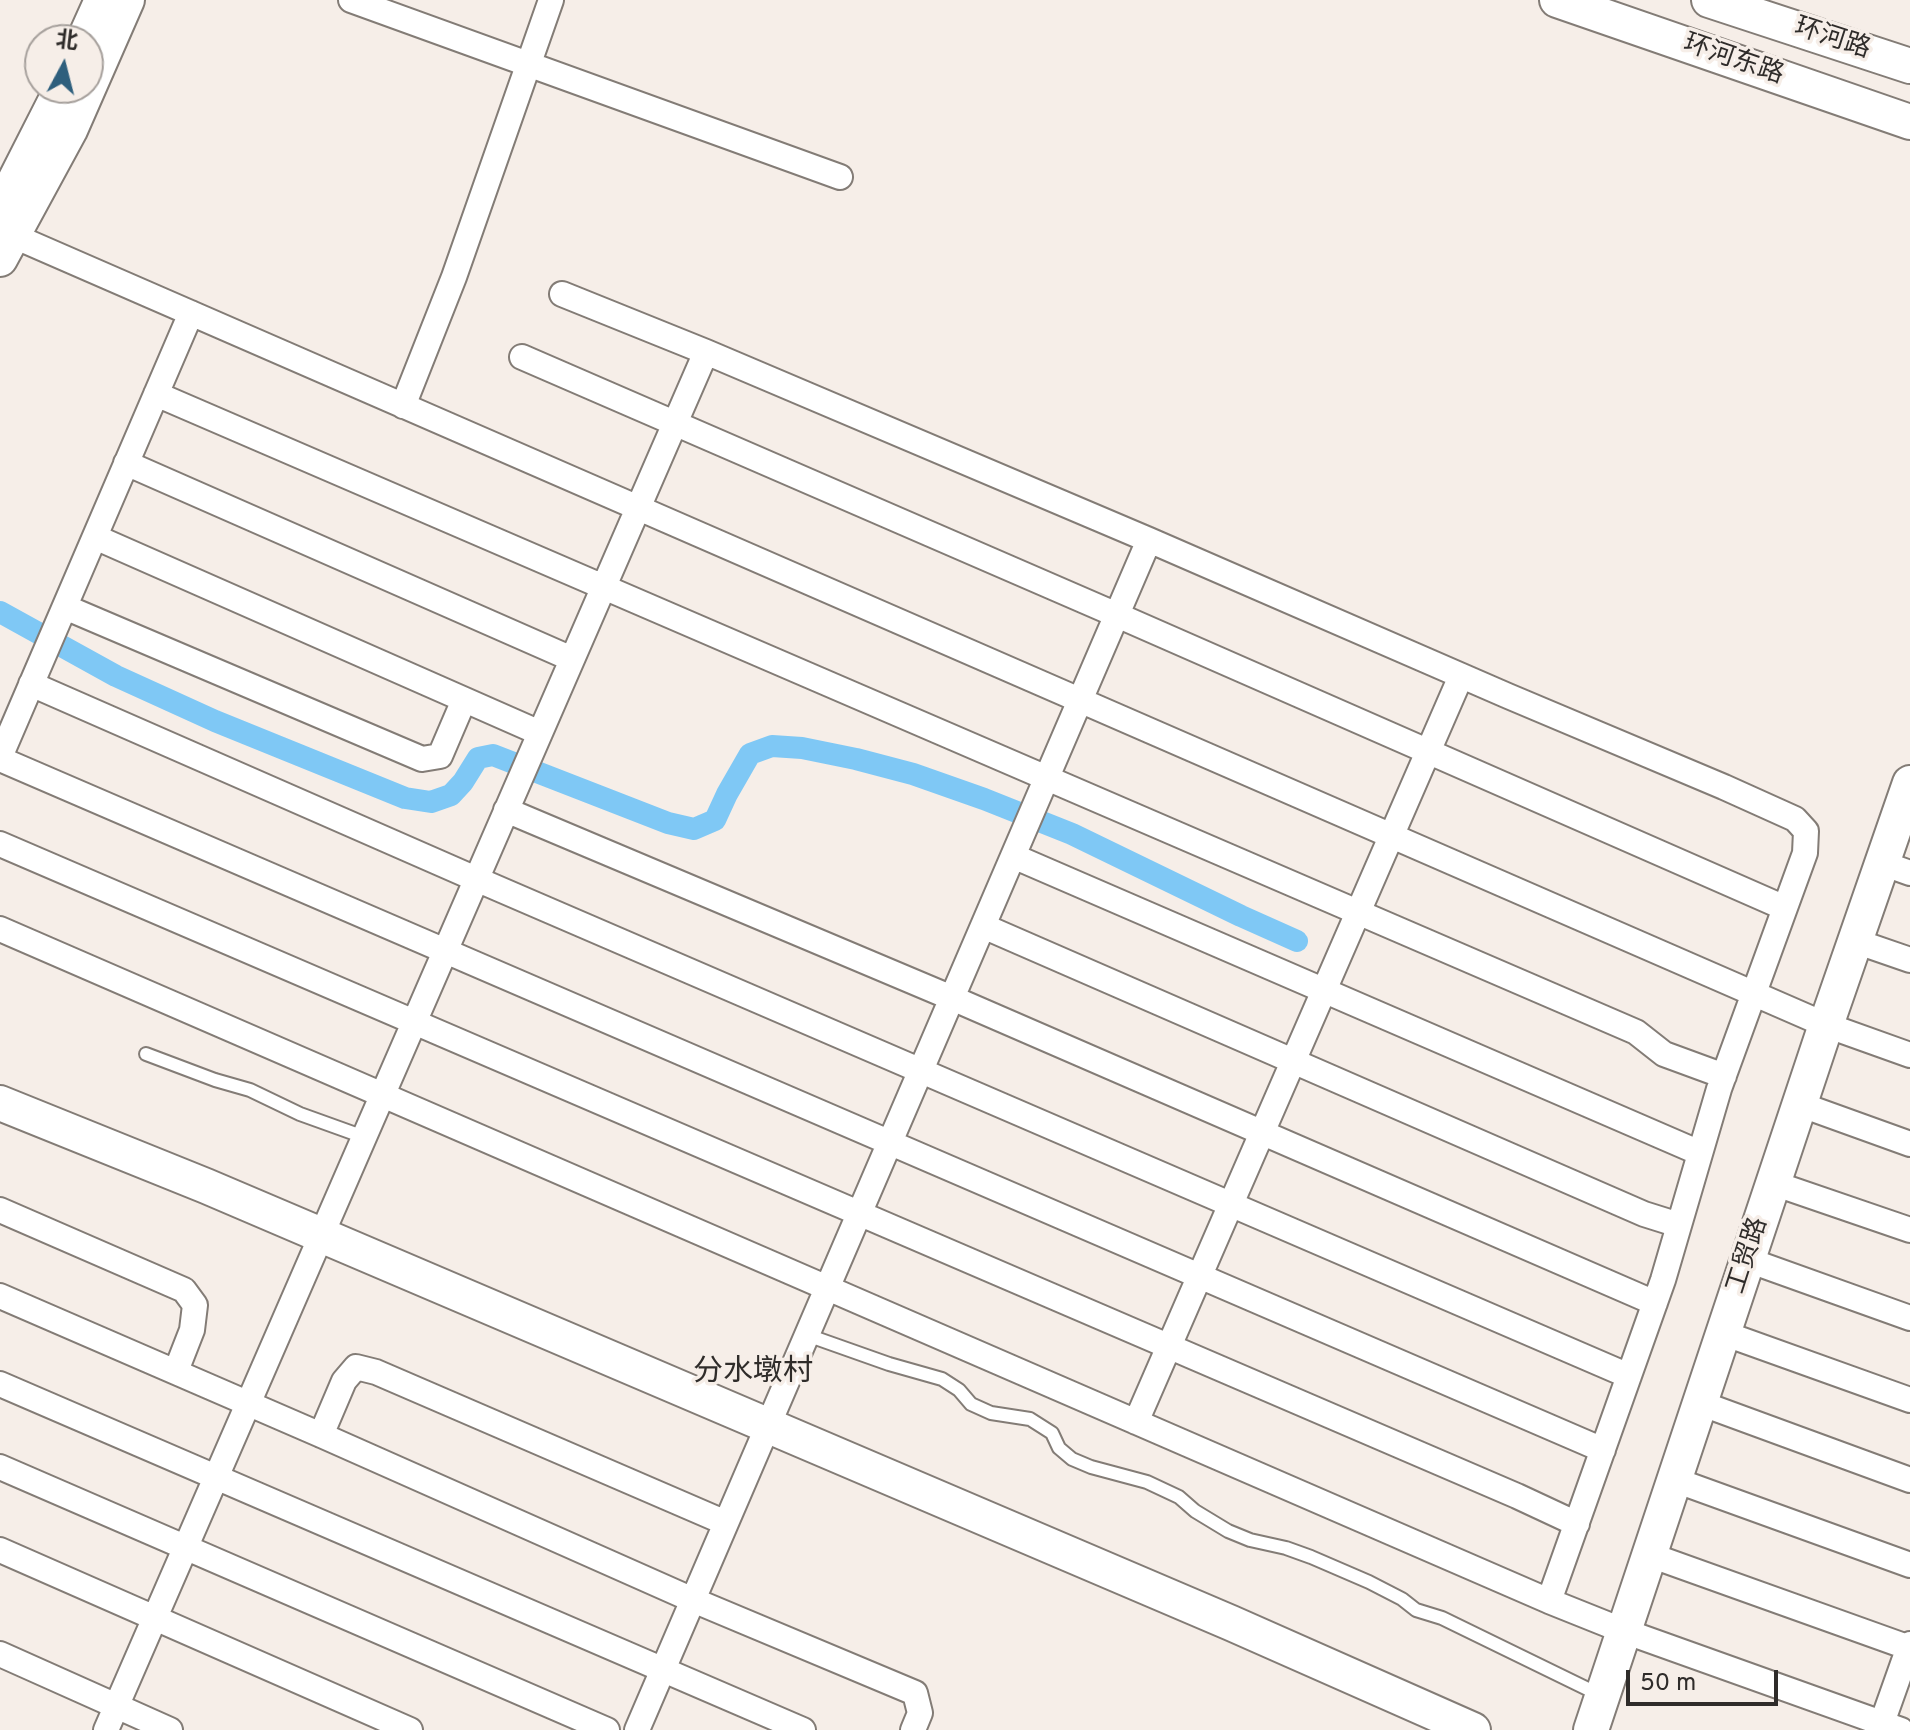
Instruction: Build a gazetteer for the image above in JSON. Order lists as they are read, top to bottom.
{
  "streets": {
    "street": ["环河路", "环河东路", "工贸路"]
  },
  "districts": ["分水墩村"],
  "scale_bar": "50 m",
  "north": "top"
}
